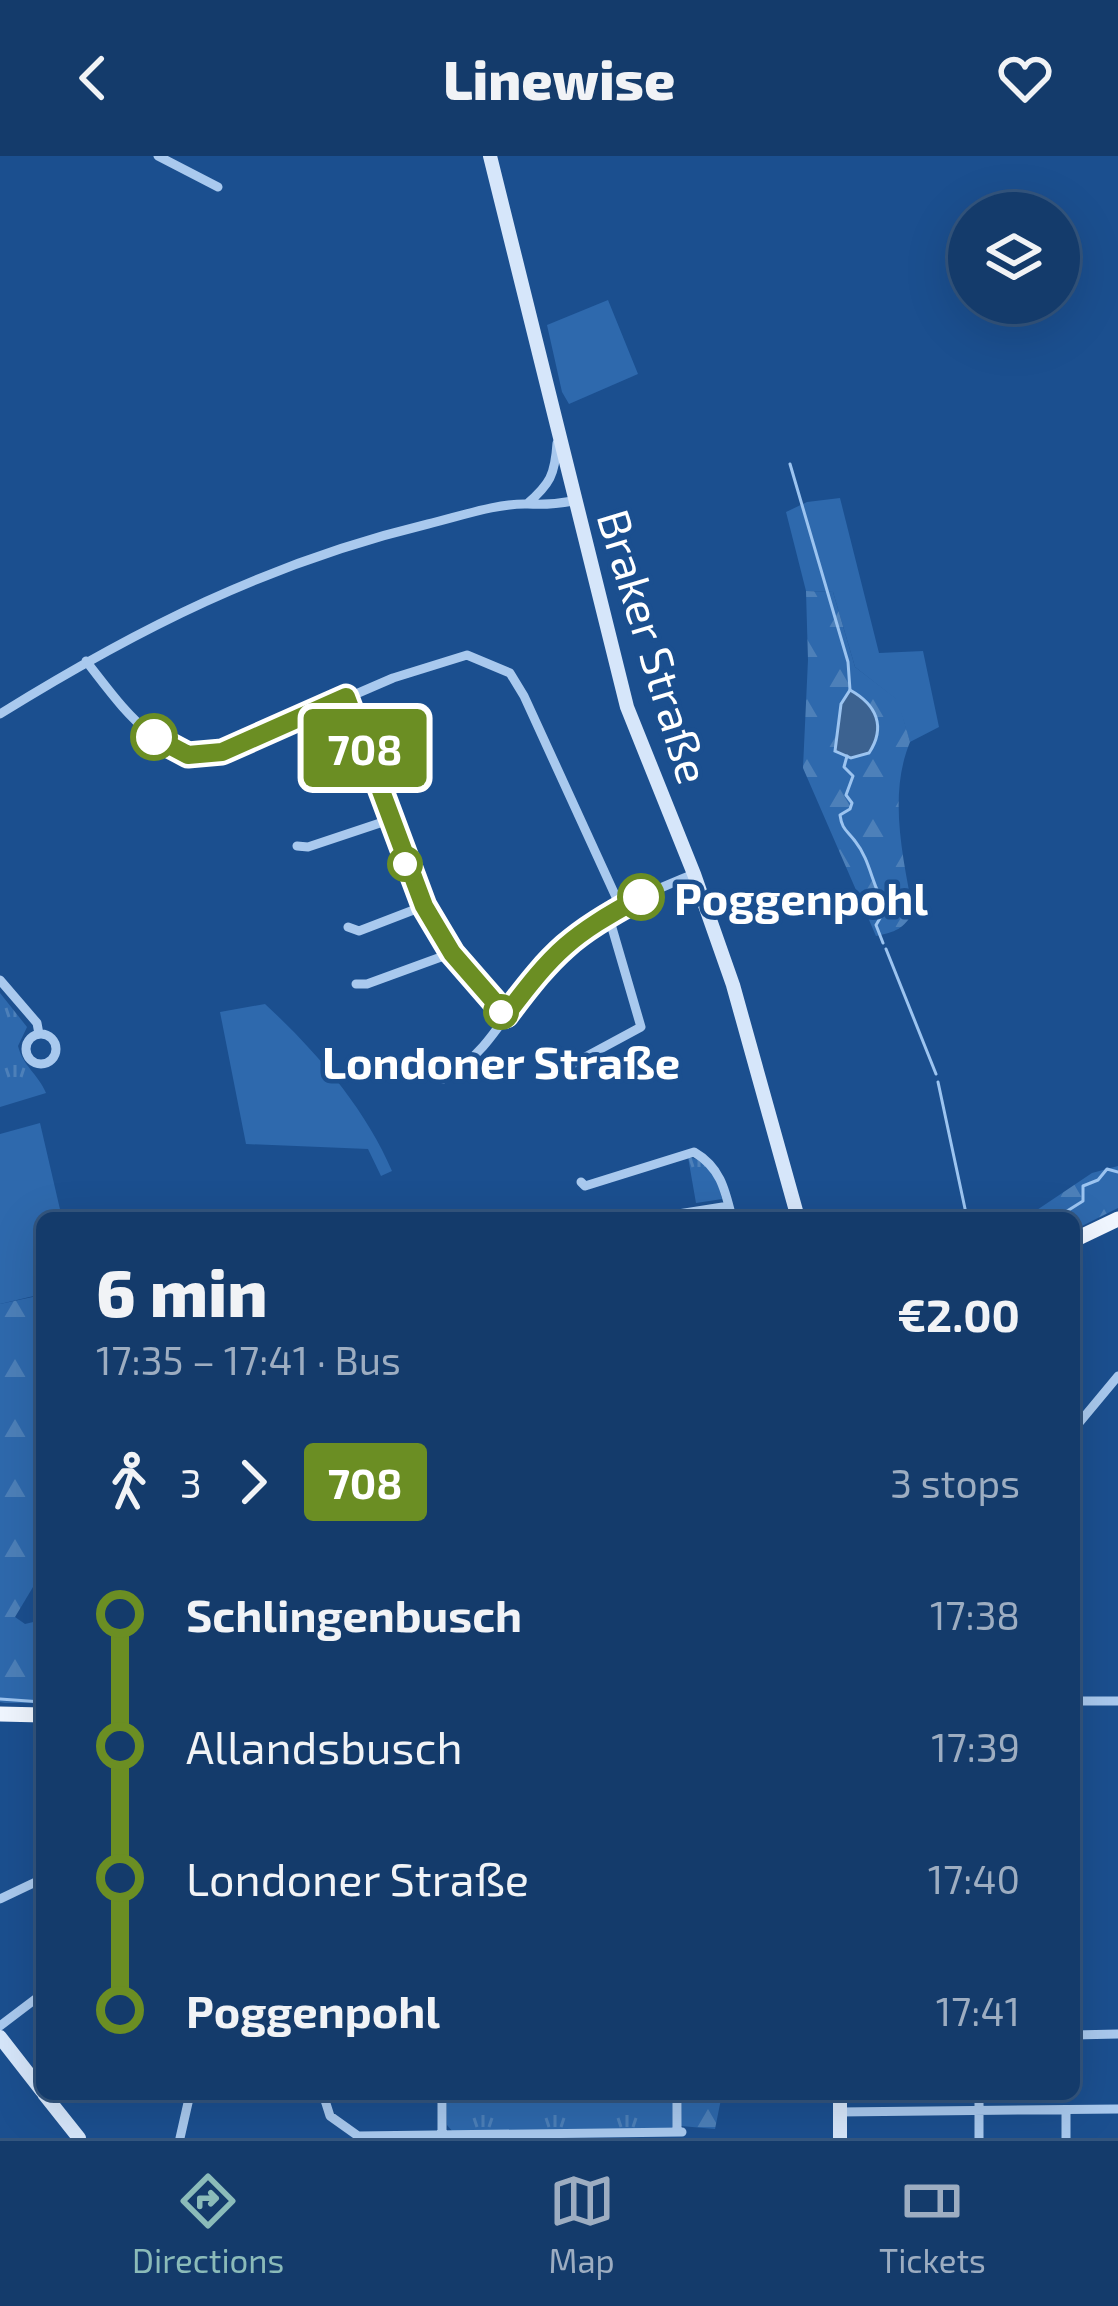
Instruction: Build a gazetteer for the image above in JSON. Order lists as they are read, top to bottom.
{
  "streets": {
    "street": ["Braker Straße"]
  },
  "places": ["Poggenpohl", "Londoner Straße"],
  "lines": ["bus line 708"],
  "page": {
    "header": "Linewise",
    "on_map": "708",
    "heading": ["6 min", "17:35 – 17:41 · Bus", "€2.00"],
    "legs": ["3", "708", "3 stops"],
    "list": [
      {
        "name": "Schlingenbusch",
        "value": "17:38"
      },
      {
        "name": "Allandsbusch",
        "value": "17:39"
      },
      {
        "name": "Londoner Straße",
        "value": "17:40"
      },
      {
        "name": "Poggenpohl",
        "value": "17:41"
      }
    ],
    "tabs": ["Directions", "Map", "Tickets"]
  }
}
